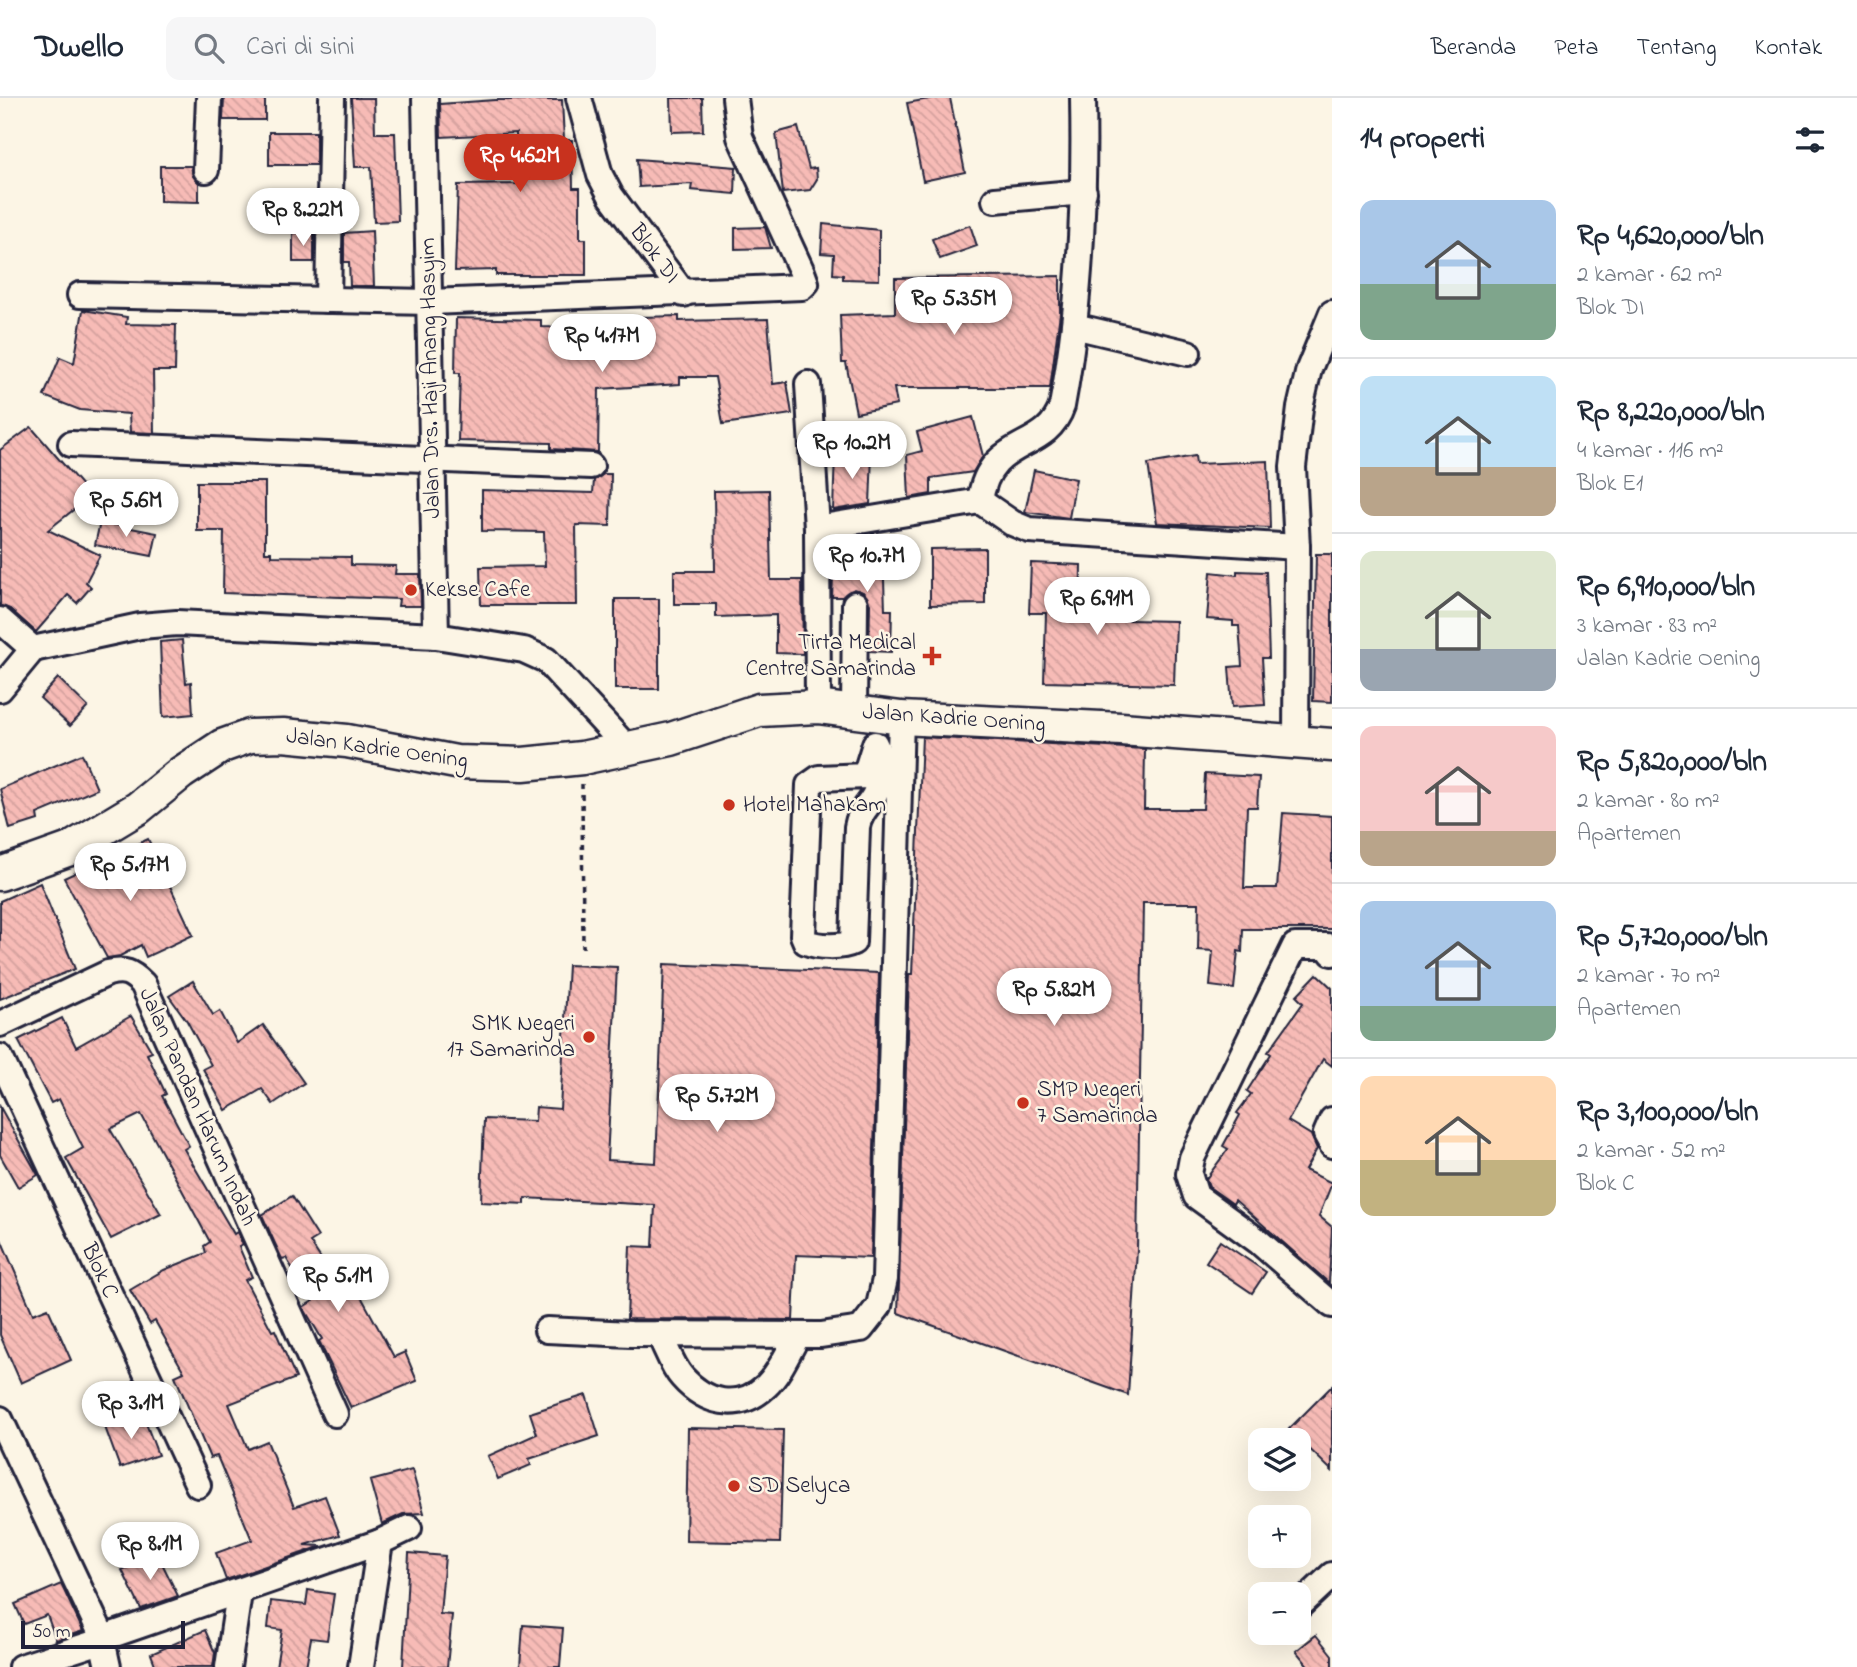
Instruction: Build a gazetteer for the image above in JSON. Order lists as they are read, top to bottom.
{
  "streets": {
    "main road": ["Jalan Kadrie Oening"],
    "street": [
      "Blok DI",
      "Jalan Drs. Haji Anang Hasyim",
      "Jalan Pandan Harum Indah",
      "Blok C"
    ]
  },
  "places": {
    "other": [
      "Kekse Cafe",
      "Hotel Mahakam",
      "SMK Negeri 17 Samarinda",
      "SMP Negeri 7 Samarinda",
      "SD Selyca"
    ],
    "health": ["Tirta Medical Centre Samarinda"]
  },
  "scale_bar": "50 m",
  "page": {
    "header": "Dwello",
    "search": "Cari di sini",
    "nav": [
      "Beranda",
      "Peta",
      "Tentang",
      "Kontak"
    ],
    "heading": "14 properti",
    "price": [
      "Rp 4.62M",
      "Rp 8.22M",
      "Rp 5.35M",
      "Rp 4.17M",
      "Rp 10.2M",
      "Rp 5.6M",
      "Rp 10.7M",
      "Rp 6.91M",
      "Rp 5.17M",
      "Rp 5.82M",
      "Rp 5.72M",
      "Rp 5.1M",
      "Rp 3.1M",
      "Rp 8.1M"
    ],
    "list": [
      {
        "name": "Rp 4,620,000/bln",
        "note": "2 kamar · 62 m² · Blok DI"
      },
      {
        "name": "Rp 8,220,000/bln",
        "note": "4 kamar · 116 m² · Blok E1"
      },
      {
        "name": "Rp 6,910,000/bln",
        "note": "3 kamar · 83 m² · Jalan Kadrie Oening"
      },
      {
        "name": "Rp 5,820,000/bln",
        "note": "2 kamar · 80 m² · Apartemen"
      },
      {
        "name": "Rp 5,720,000/bln",
        "note": "2 kamar · 70 m² · Apartemen"
      },
      {
        "name": "Rp 3,100,000/bln",
        "note": "2 kamar · 52 m² · Blok C"
      }
    ],
    "map_buttons": ["+", "−"],
    "scale": "50 m"
  }
}
